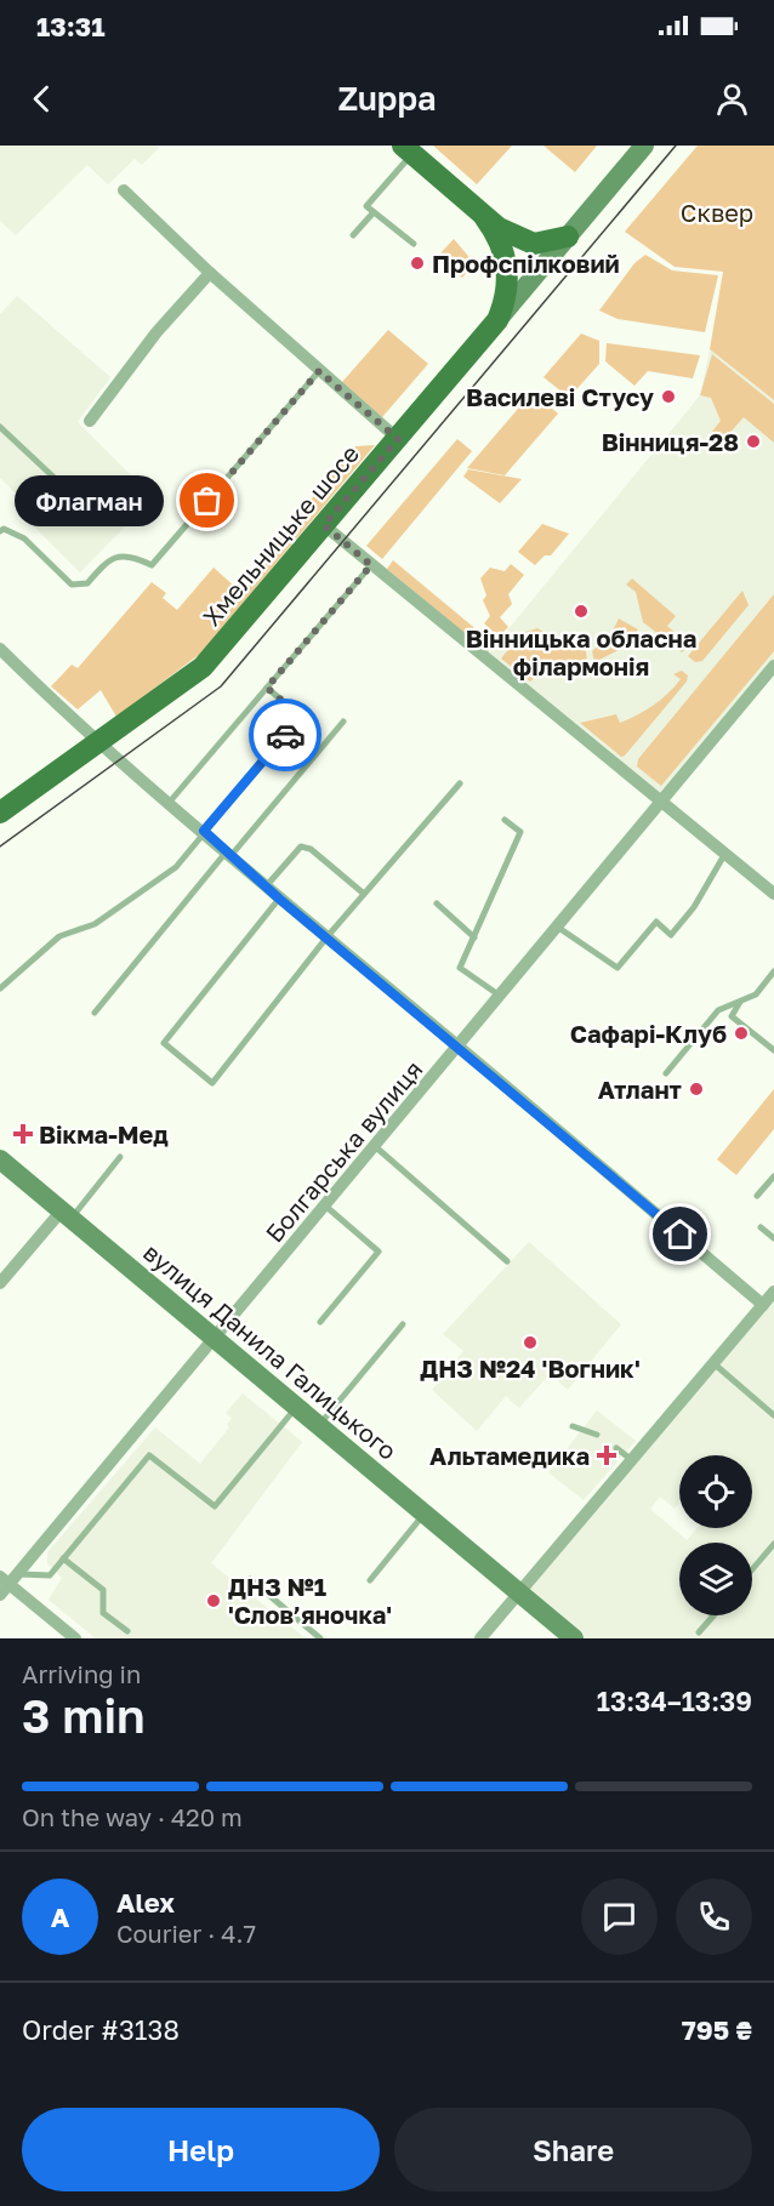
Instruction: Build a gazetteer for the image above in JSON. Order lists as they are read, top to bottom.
{
  "streets": {
    "main road": ["Хмельницьке шосе", "вулиця Данила Галицького"],
    "street": ["Болгарська вулиця"]
  },
  "crossings": [
    ["Болгарська вулиця", "вулиця Данила Галицького"]
  ],
  "parks": ["Сквер"],
  "places": {
    "other": [
      "Профспілковий",
      "Василеві Стусу",
      "Вінниця-28",
      "Флагман",
      "Вінницька обласна філармонія",
      "Сафарі-Клуб",
      "Атлант",
      "ДНЗ №24 'Вогник'",
      "ДНЗ №1 'Слов’яночка'"
    ],
    "health": ["Вікма-Мед", "Альтамедика"]
  },
  "page": {
    "status": "13:31",
    "header": "Zuppa",
    "bubble": "Флагман",
    "heading": ["3 min", "Arriving in", "13:34–13:39"],
    "panel": [
      "Alex",
      "Courier · 4.7",
      "Order #3138",
      "795 ₴"
    ],
    "bar": "On the way · 420 m",
    "round": "A",
    "buttons": ["Help", "Share"]
  }
}
